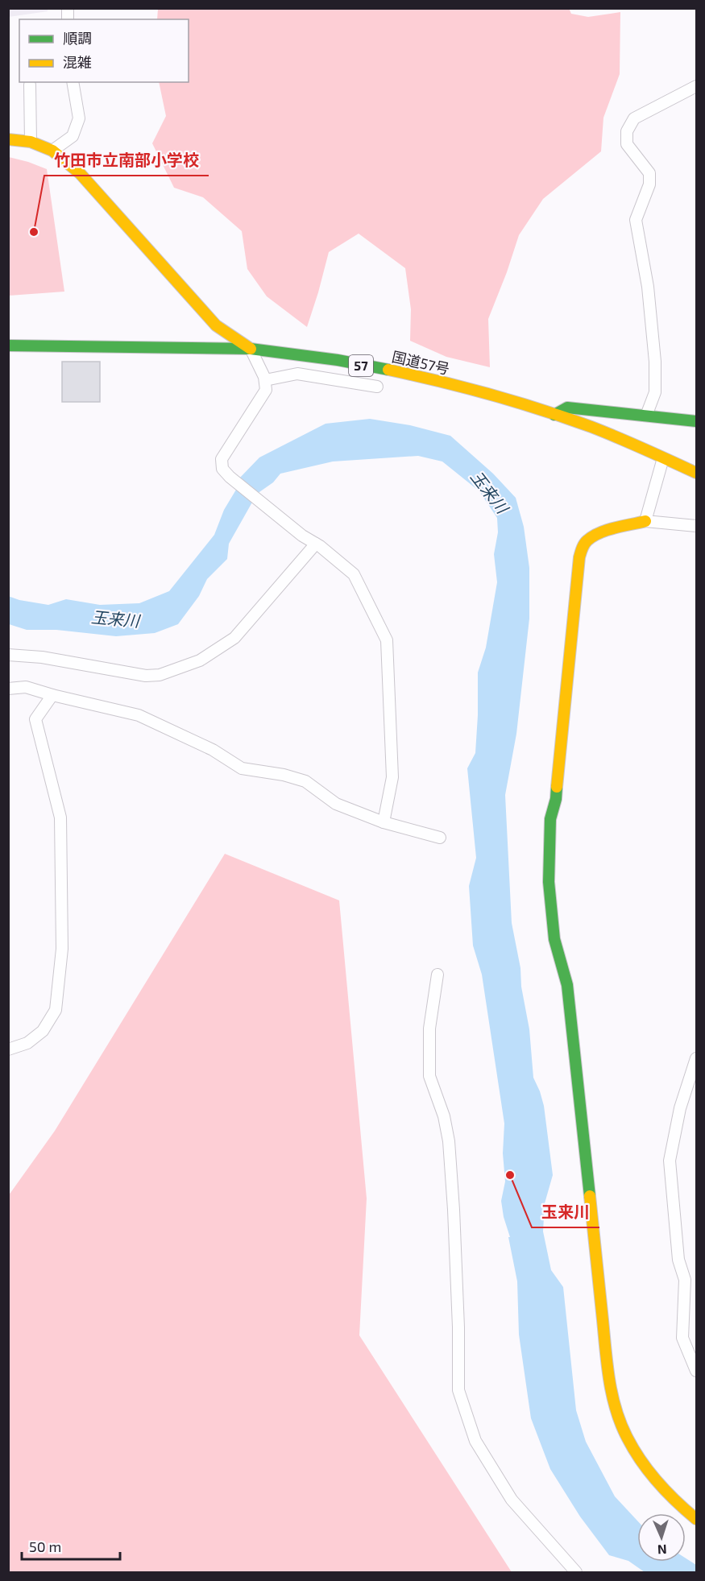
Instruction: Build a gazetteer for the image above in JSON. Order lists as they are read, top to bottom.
{
  "streets": {
    "main road": ["国道57号", "57"]
  },
  "water": ["玉来川"],
  "places": ["竹田市立南部小学校", "玉来川"],
  "legend": ["順調", "混雑"],
  "scale_bar": "50 m",
  "north": "bottom"
}
